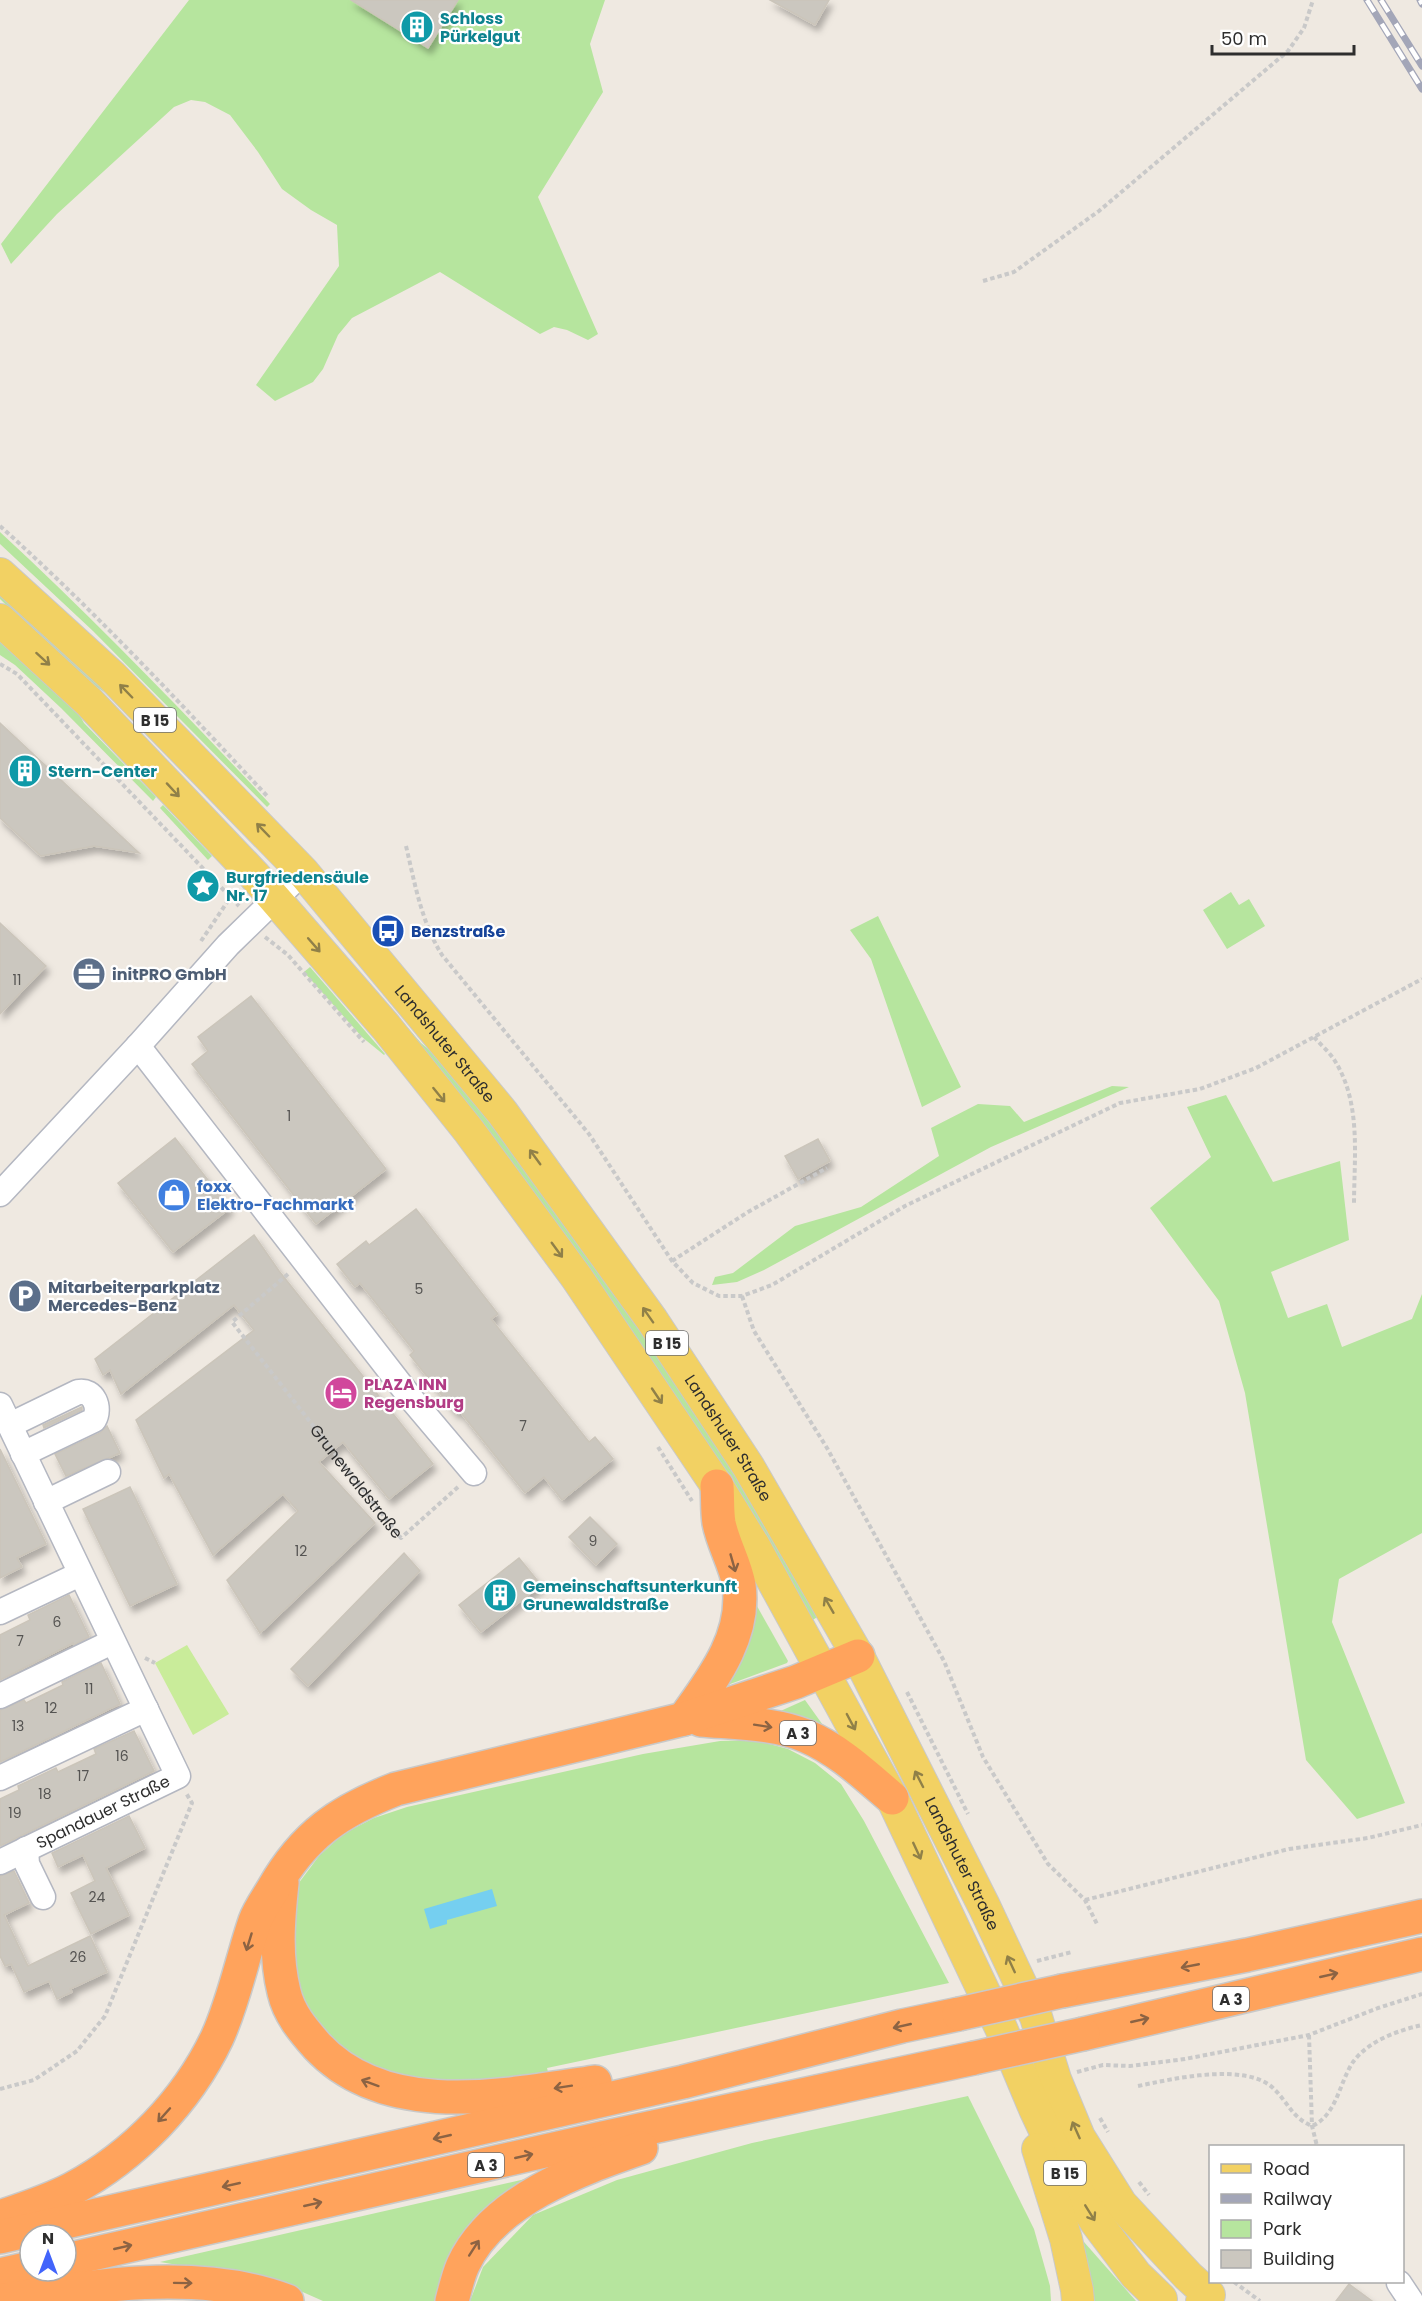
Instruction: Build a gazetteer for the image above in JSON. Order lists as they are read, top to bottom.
{
  "streets": {
    "highway": ["A 3"],
    "main road": ["B 15", "Landshuter Straße"],
    "street": ["Spandauer Straße"],
    "path": ["Grunewaldstraße"]
  },
  "crossings": [
    ["B 15", "Landshuter Straße"],
    ["Landshuter Straße", "A 3"]
  ],
  "places": {
    "building": ["Schloss Pürkelgut", "Stern-Center", "Gemeinschaftsunterkunft Grunewaldstraße"],
    "place": ["Burgfriedensäule Nr. 17"],
    "bus stop": ["Benzstraße"],
    "office": ["initPRO GmbH"],
    "shop": ["foxx Elektro-Fachmarkt"],
    "parking": ["Mitarbeiterparkplatz Mercedes-Benz"],
    "hotel": ["PLAZA INN Regensburg"]
  },
  "house_numbers": [
    "11",
    "1",
    "5",
    "7",
    "9",
    "12",
    "6",
    "7",
    "11",
    "12",
    "13",
    "16",
    "17",
    "18",
    "19",
    "24",
    "26"
  ],
  "legend": [
    "Road",
    "Railway",
    "Park",
    "Building"
  ],
  "scale_bar": "50 m",
  "north": "top"
}
